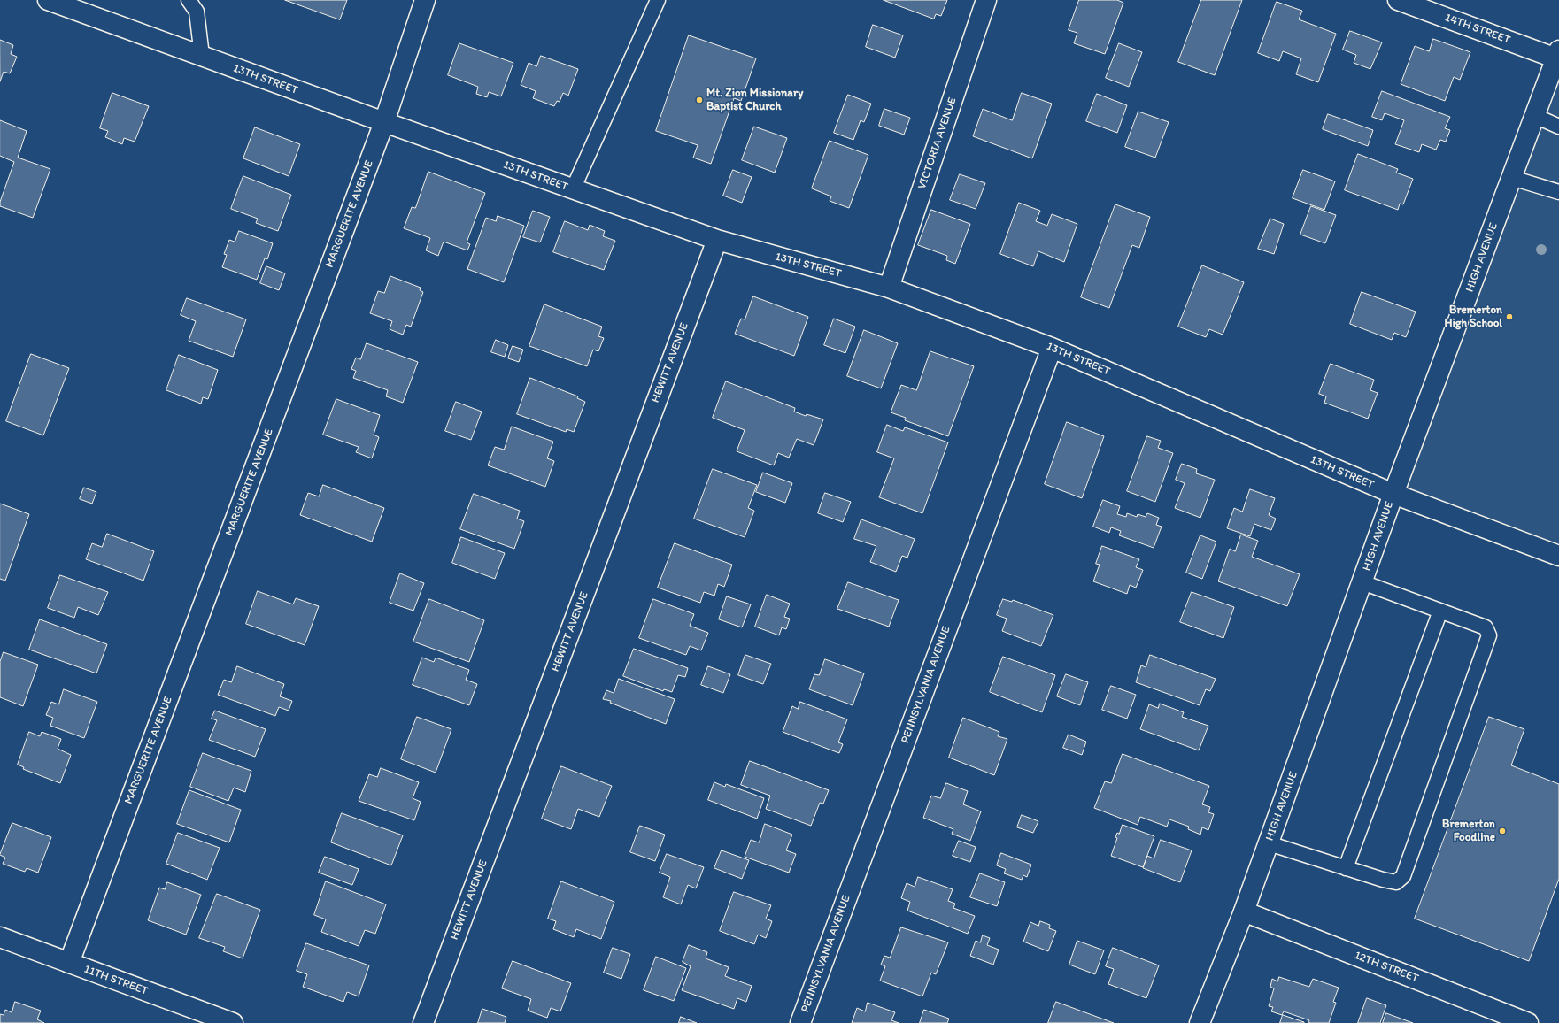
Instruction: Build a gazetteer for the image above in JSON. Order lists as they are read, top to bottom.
{
  "streets": {
    "street": [
      "14TH STREET",
      "13TH STREET",
      "VICTORIA AVENUE",
      "MARGUERITE AVENUE",
      "HIGH AVENUE",
      "HEWITT AVENUE",
      "PENNSYLVANIA AVENUE",
      "12TH STREET",
      "11TH STREET"
    ]
  },
  "crossings": [
    ["14TH STREET", "HIGH AVENUE"],
    ["13TH STREET", "VICTORIA AVENUE"],
    ["13TH STREET", "MARGUERITE AVENUE"],
    ["13TH STREET", "HIGH AVENUE"],
    ["13TH STREET", "HEWITT AVENUE"],
    ["13TH STREET", "PENNSYLVANIA AVENUE"],
    ["MARGUERITE AVENUE", "11TH STREET"],
    ["HIGH AVENUE", "12TH STREET"]
  ],
  "places": ["Mt. Zion Missionary Baptist Church", "Bremerton High School", "Bremerton Foodline"]
}
